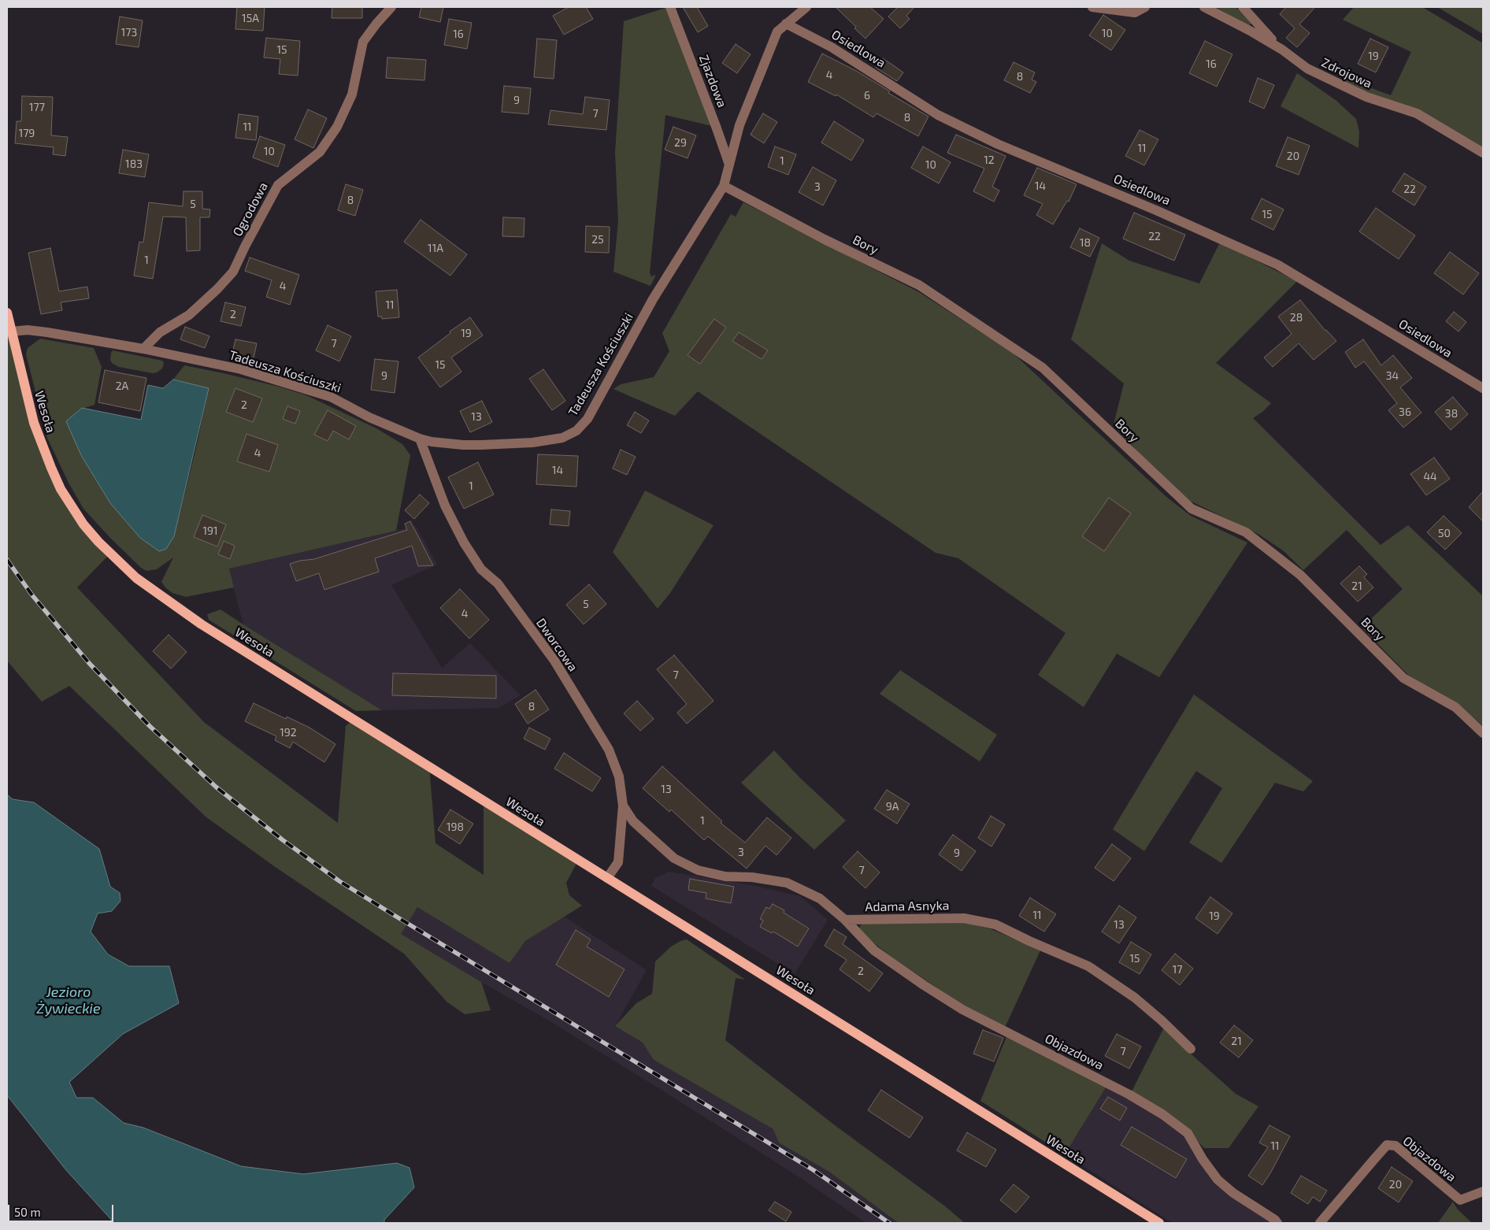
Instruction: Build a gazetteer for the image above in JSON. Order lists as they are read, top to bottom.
{
  "streets": {
    "main road": ["Wesoła"],
    "street": [
      "Osiedlowa",
      "Zdrojowa",
      "Zjazdowa",
      "Ogrodowa",
      "Bory",
      "Tadeusza Kościuszki",
      "Dworcowa",
      "Adama Asnyka",
      "Objazdowa"
    ]
  },
  "crossings": [
    ["Osiedlowa", "Tadeusza Kościuszki"],
    ["Zjazdowa", "Tadeusza Kościuszki"],
    ["Ogrodowa", "Tadeusza Kościuszki"],
    ["Bory", "Tadeusza Kościuszki"],
    ["Tadeusza Kościuszki", "Wesoła"],
    ["Tadeusza Kościuszki", "Dworcowa"],
    ["Wesoła", "Dworcowa"],
    ["Adama Asnyka", "Objazdowa"]
  ],
  "water": ["Jezioro Żywieckie"],
  "house_numbers": [
    "15A",
    "173",
    "10",
    "16",
    "15",
    "19",
    "16",
    "4",
    "8",
    "6",
    "9",
    "177",
    "7",
    "8",
    "11",
    "179",
    "29",
    "11",
    "10",
    "20",
    "12",
    "1",
    "183",
    "10",
    "14",
    "3",
    "22",
    "8",
    "5",
    "15",
    "22",
    "25",
    "18",
    "11A",
    "1",
    "4",
    "11",
    "2",
    "28",
    "19",
    "7",
    "15",
    "9",
    "34",
    "2A",
    "2",
    "36",
    "38",
    "13",
    "4",
    "14",
    "44",
    "1",
    "191",
    "50",
    "21",
    "5",
    "4",
    "7",
    "8",
    "192",
    "13",
    "9A",
    "1",
    "198",
    "3",
    "9",
    "7",
    "11",
    "19",
    "13",
    "15",
    "17",
    "2",
    "21",
    "7",
    "11",
    "20"
  ],
  "scale_bar": "50 m"
}
